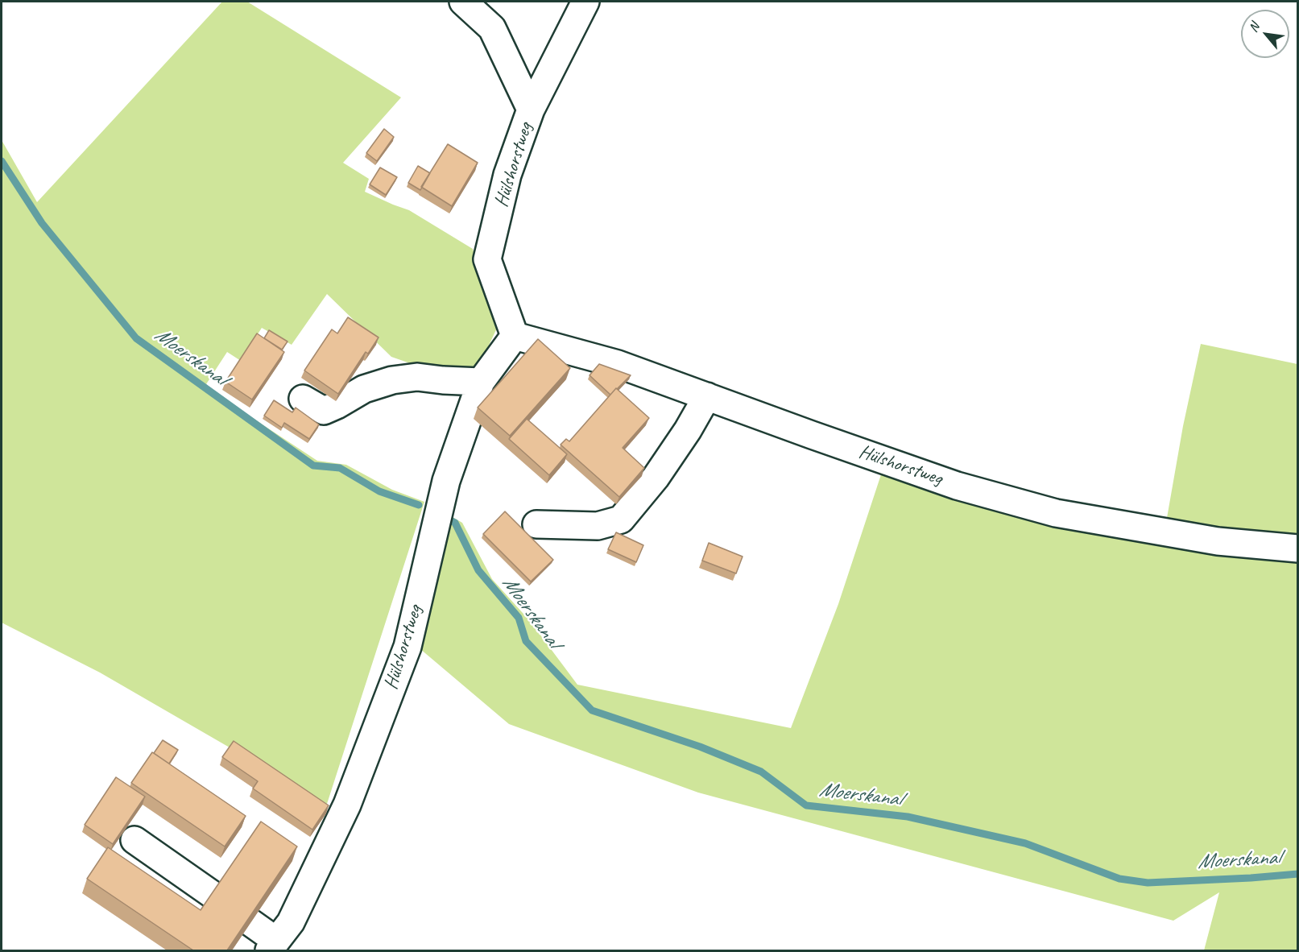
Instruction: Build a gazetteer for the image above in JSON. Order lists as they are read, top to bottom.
{
  "streets": {
    "street": ["Hülshorstweg"]
  },
  "water": ["Moerskanal"],
  "north": "top left"
}
